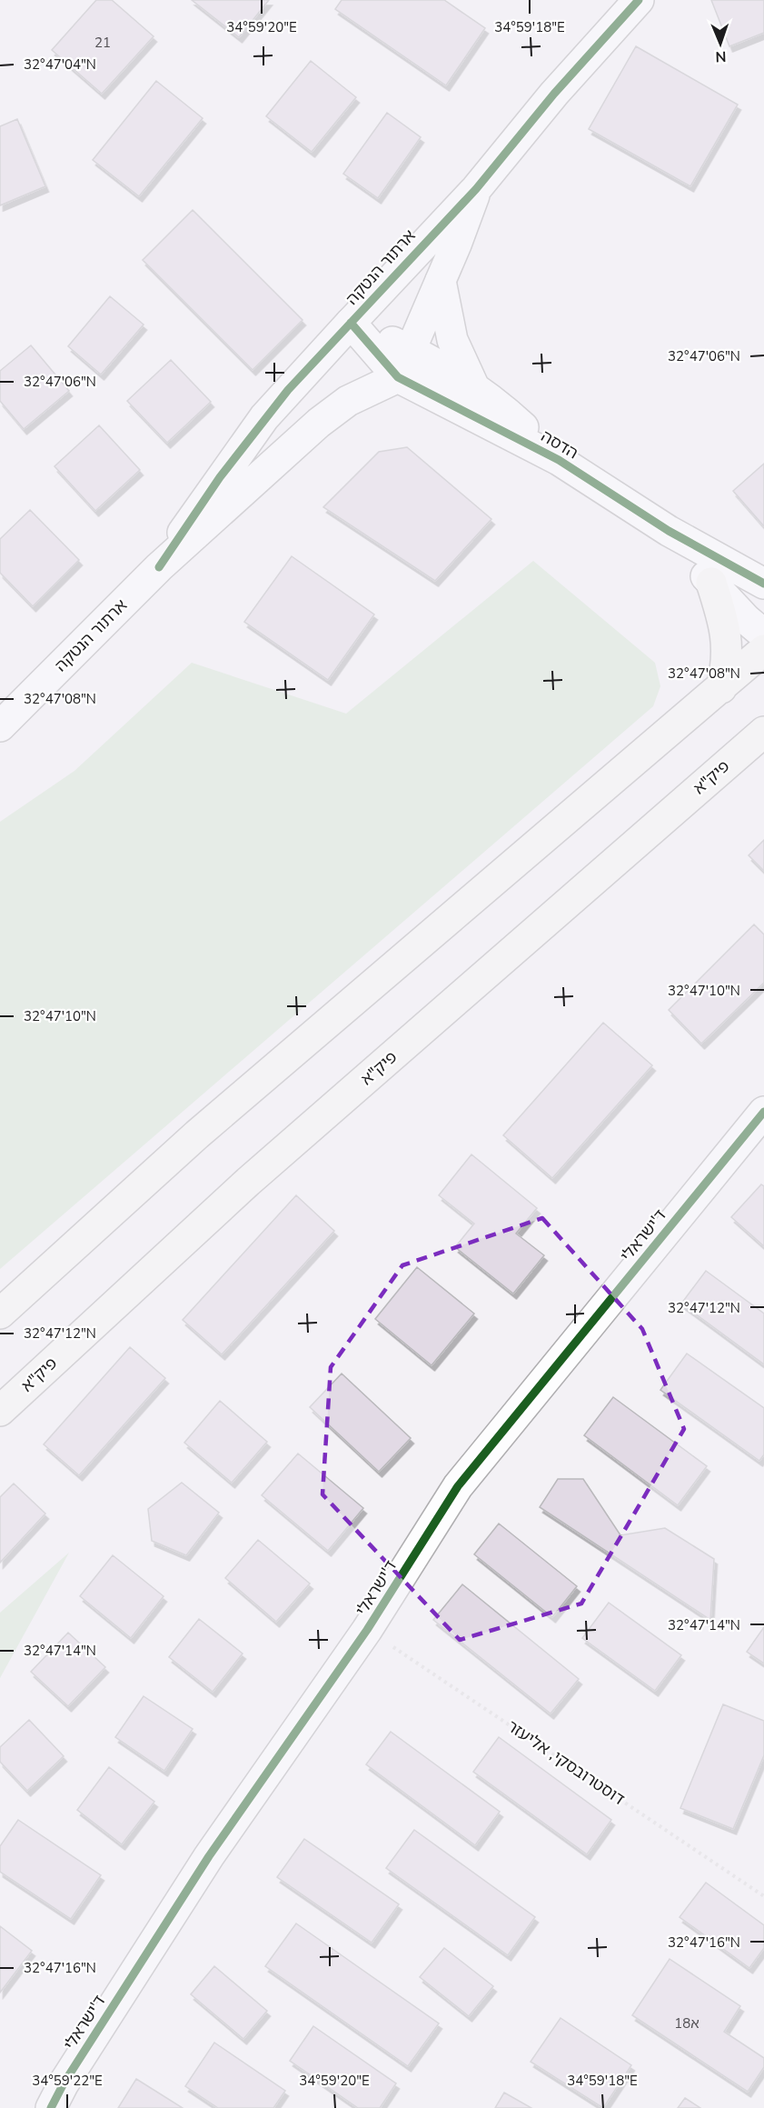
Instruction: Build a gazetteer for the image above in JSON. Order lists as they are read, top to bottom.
{
  "streets": {
    "main road": ["פיק\"א"],
    "street": ["ארתור הנטקה", "הדסה", "ד'ישראלי"],
    "path": ["דוסטרובסקי, אליעזר"]
  },
  "crossings": [
    ["ארתור הנטקה", "הדסה"],
    ["ד'ישראלי", "דוסטרובסקי, אליעזר"]
  ],
  "house_numbers": ["21", "18א"],
  "north": "bottom",
  "coordinates": [
    "34°59'20\"E",
    "34°59'18\"E",
    "32°47'04\"N",
    "32°47'06\"N",
    "32°47'08\"N",
    "32°47'10\"N",
    "32°47'12\"N",
    "32°47'14\"N",
    "32°47'16\"N",
    "34°59'22\"E"
  ]
}
